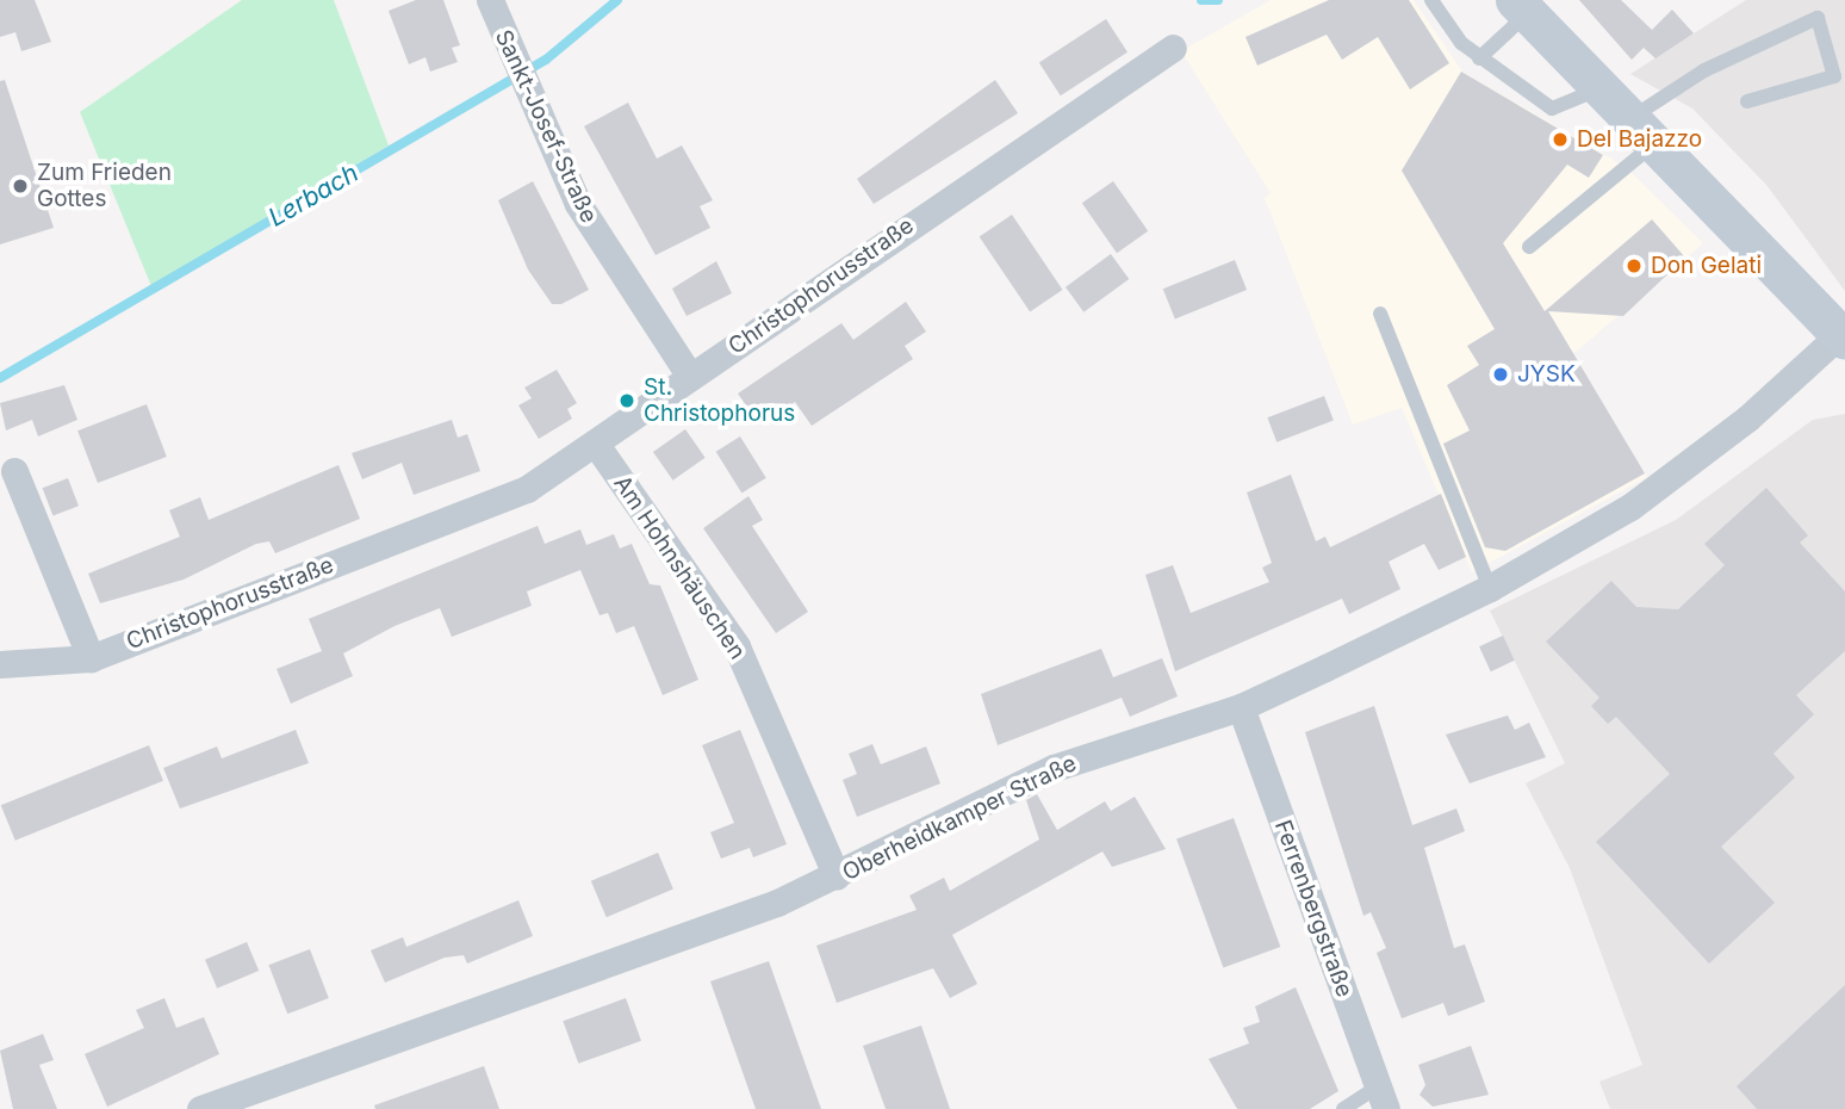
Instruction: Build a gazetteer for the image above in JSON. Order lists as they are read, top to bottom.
{
  "streets": {
    "street": [
      "Sankt-Josef-Straße",
      "Christophorusstraße",
      "Am Hohnshäuschen",
      "Oberheidkamper Straße",
      "Ferrenbergstraße"
    ]
  },
  "crossings": [
    ["Sankt-Josef-Straße", "Christophorusstraße"],
    ["Christophorusstraße", "Am Hohnshäuschen"],
    ["Am Hohnshäuschen", "Oberheidkamper Straße"],
    ["Oberheidkamper Straße", "Ferrenbergstraße"]
  ],
  "water": ["Lerbach"],
  "places": [
    "Del Bajazzo",
    "Zum Frieden Gottes",
    "Don Gelati",
    "JYSK",
    "St. Christophorus"
  ]
}
